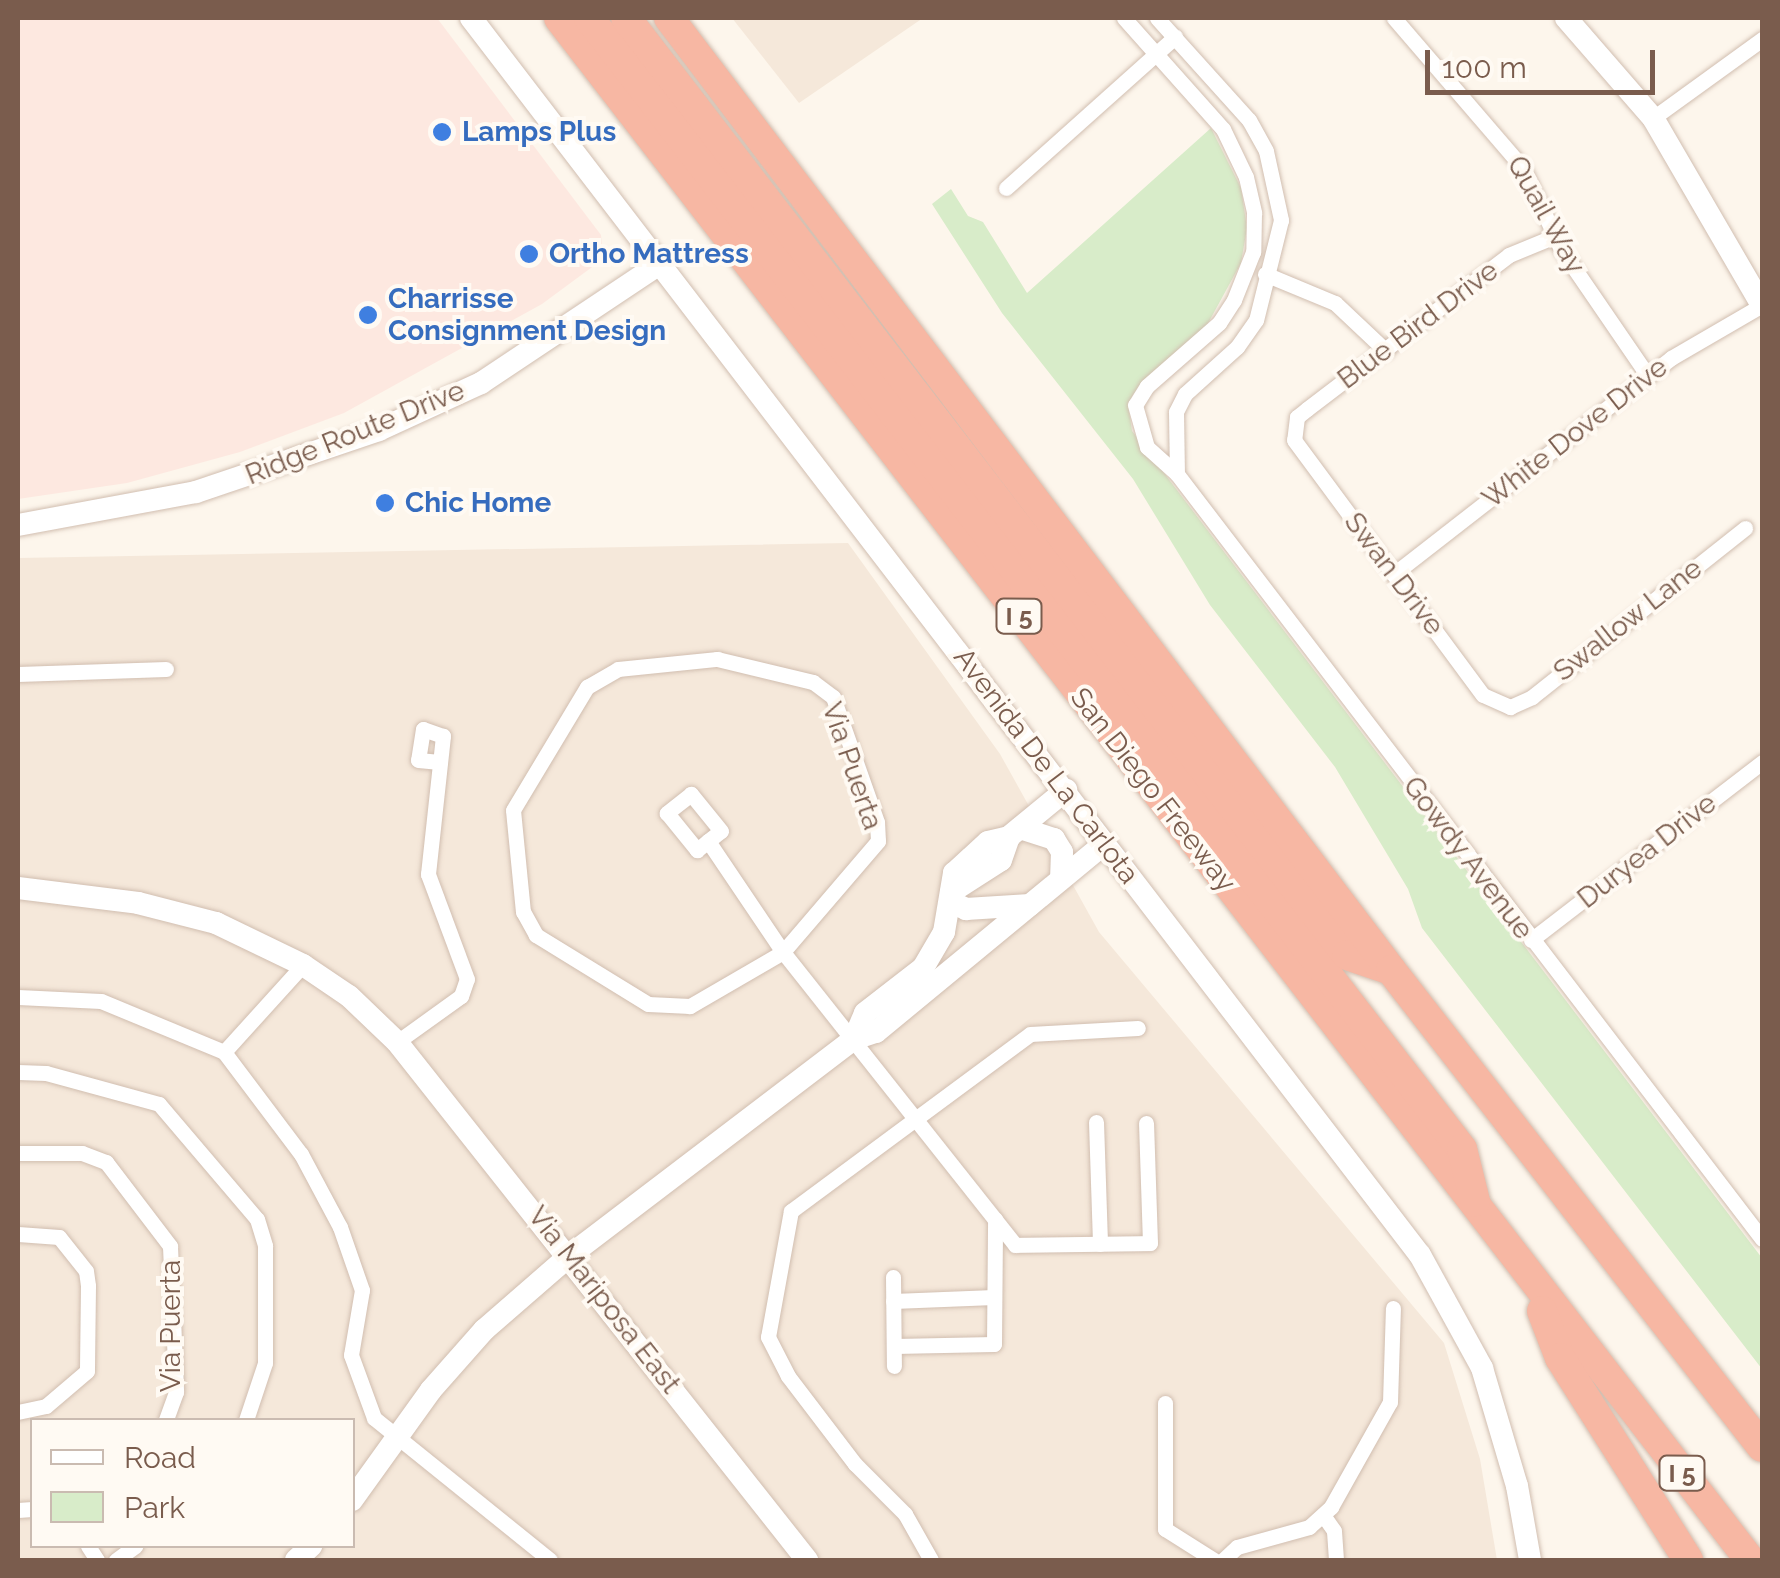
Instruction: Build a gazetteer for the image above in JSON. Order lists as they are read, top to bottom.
{
  "streets": {
    "highway": ["I 5", "San Diego Freeway"],
    "main road": ["Ridge Route Drive", "Avenida De La Carlota", "Via Mariposa East"],
    "street": [
      "Quail Way",
      "Blue Bird Drive",
      "White Dove Drive",
      "Swan Drive",
      "Swallow Lane",
      "Via Puerta",
      "Duryea Drive",
      "Gowdy Avenue"
    ]
  },
  "crossings": [
    ["Quail Way", "Blue Bird Drive"],
    ["Quail Way", "White Dove Drive"],
    ["Blue Bird Drive", "Swan Drive"],
    ["Ridge Route Drive", "Avenida De La Carlota"],
    ["White Dove Drive", "Swan Drive"],
    ["Swan Drive", "Swallow Lane"],
    ["Duryea Drive", "Gowdy Avenue"]
  ],
  "places": [
    "Lamps Plus",
    "Ortho Mattress",
    "Charrisse Consignment Design",
    "Chic Home"
  ],
  "legend": ["Road", "Park"],
  "scale_bar": "100 m"
}
